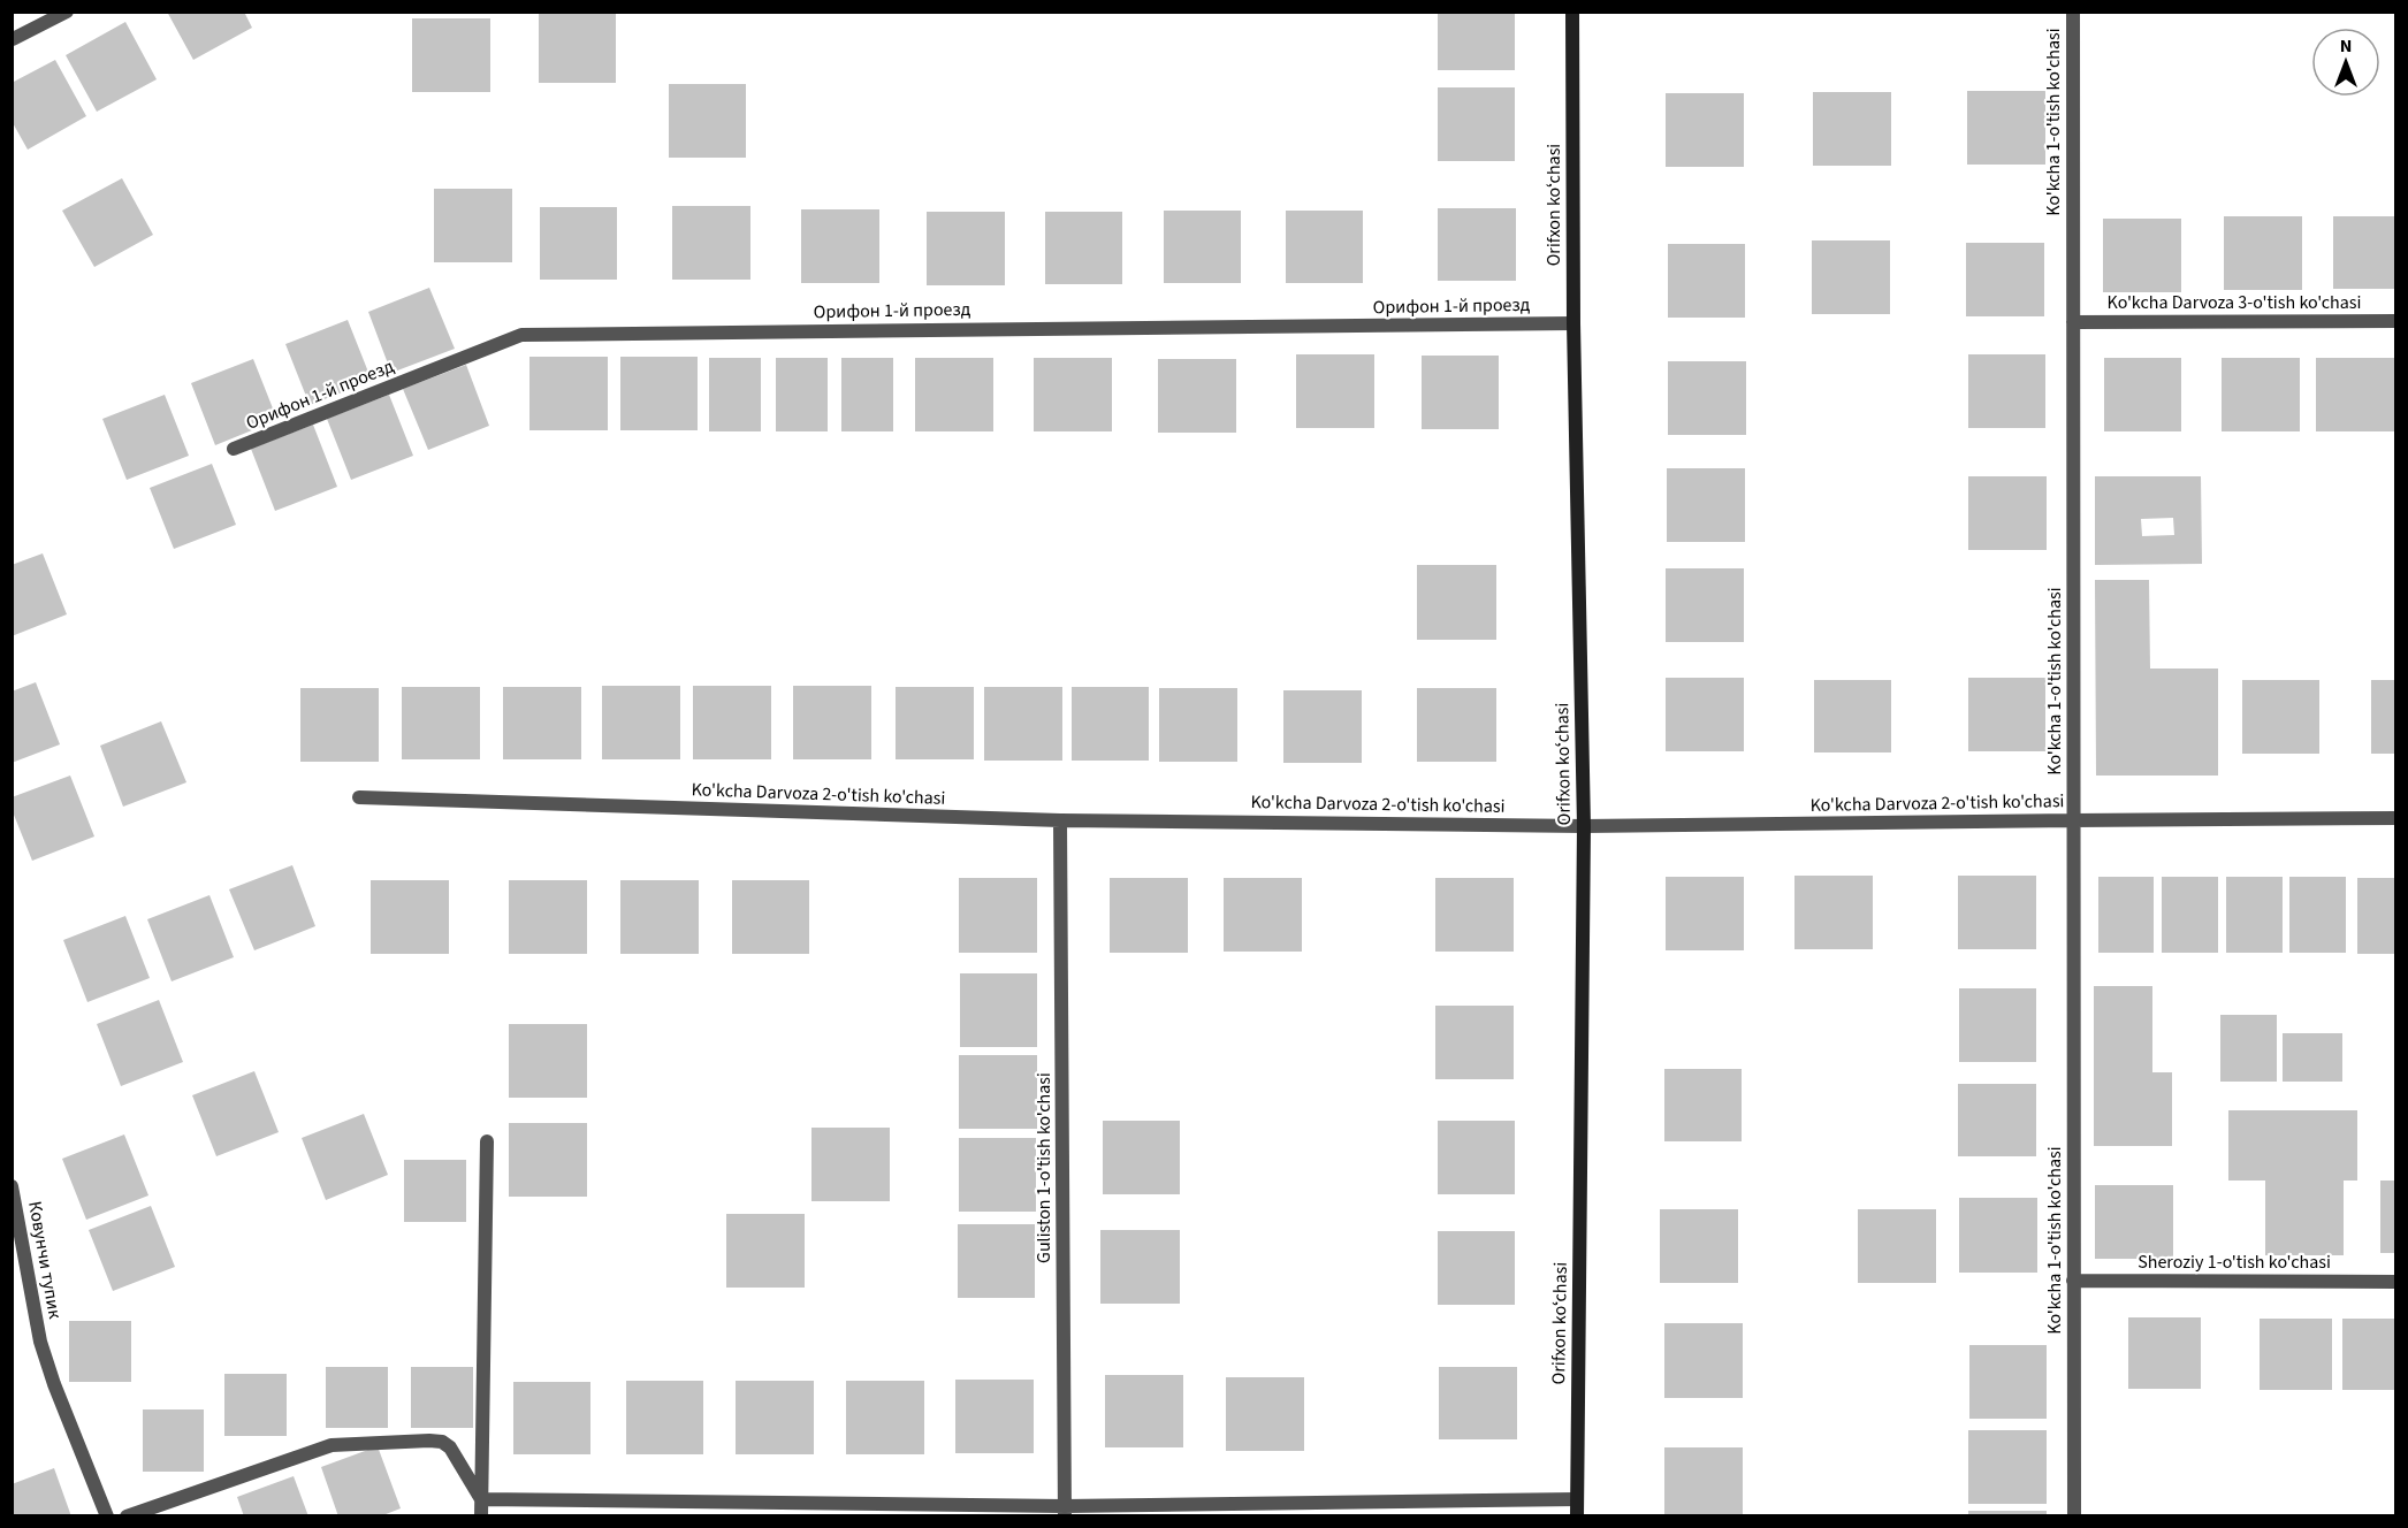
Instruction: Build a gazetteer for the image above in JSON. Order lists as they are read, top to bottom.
{
  "streets": {
    "street": [
      "Ko'kcha 1-o'tish ko'chasi",
      "Orifxon koʻchasi",
      "Ko'kcha Darvoza 3-o'tish ko'chasi",
      "Орифон 1-й проезд",
      "Ko'kcha Darvoza 2-o'tish ko'chasi",
      "Guliston 1-o'tish ko'chasi",
      "Ковунчи тупик",
      "Sheroziy 1-o'tish ko'chasi"
    ]
  },
  "crossings": [
    ["Ko'kcha 1-o'tish ko'chasi", "Ko'kcha Darvoza 3-o'tish ko'chasi"],
    ["Ko'kcha 1-o'tish ko'chasi", "Ko'kcha Darvoza 2-o'tish ko'chasi"],
    ["Ko'kcha 1-o'tish ko'chasi", "Sheroziy 1-o'tish ko'chasi"],
    ["Orifxon koʻchasi", "Орифон 1-й проезд"],
    ["Orifxon koʻchasi", "Ko'kcha Darvoza 2-o'tish ko'chasi"],
    ["Ko'kcha Darvoza 2-o'tish ko'chasi", "Guliston 1-o'tish ko'chasi"]
  ],
  "north": "top"
}
